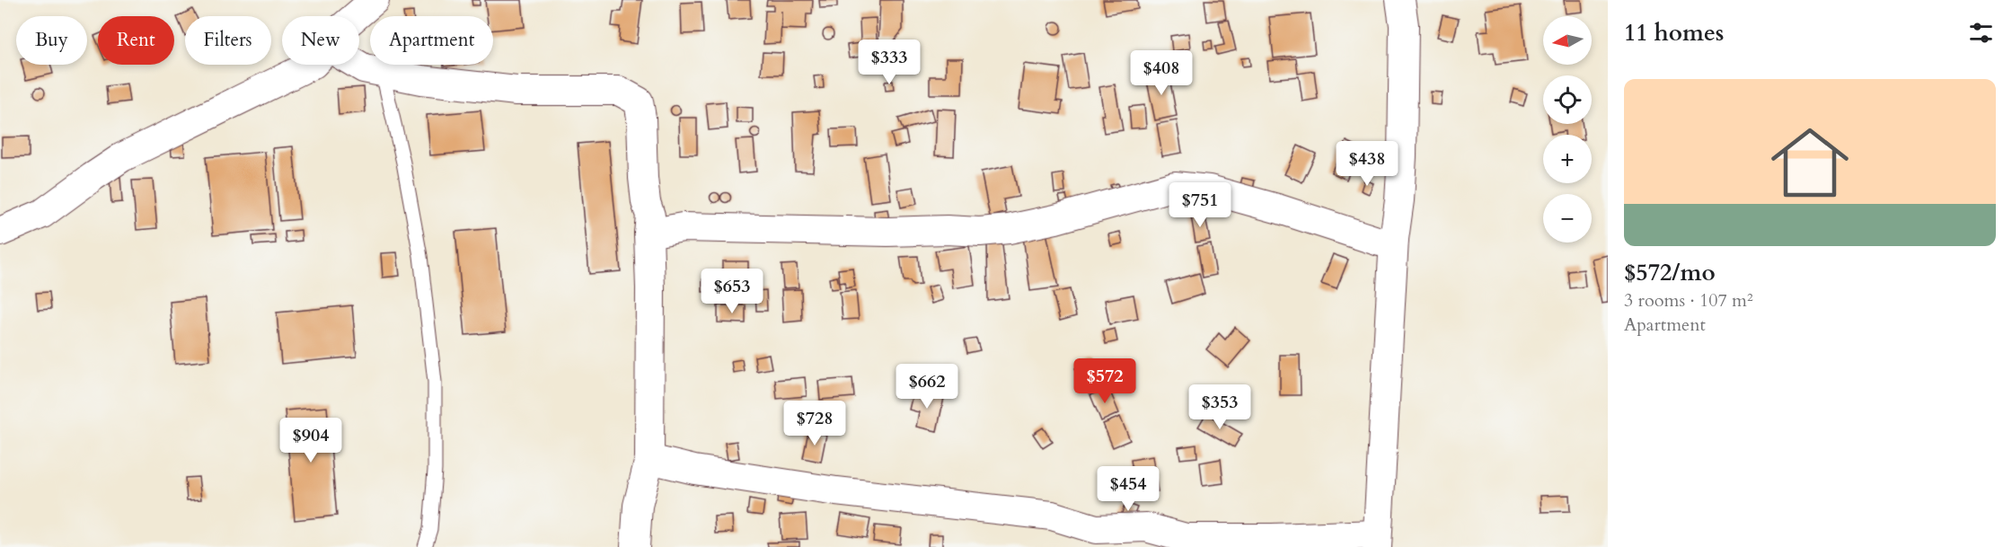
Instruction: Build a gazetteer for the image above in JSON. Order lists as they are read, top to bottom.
{
  "north": "left",
  "page": {
    "heading": "11 homes",
    "map_buttons": ["+", "−"],
    "chip": [
      "Buy",
      "Rent",
      "Filters",
      "New",
      "Apartment"
    ],
    "price": [
      "$333",
      "$408",
      "$438",
      "$751",
      "$653",
      "$572",
      "$662",
      "$353",
      "$728",
      "$904",
      "$454"
    ],
    "list": [
      {
        "name": "$572/mo",
        "note": "3 rooms · 107 m² · Apartment"
      }
    ]
  }
}
